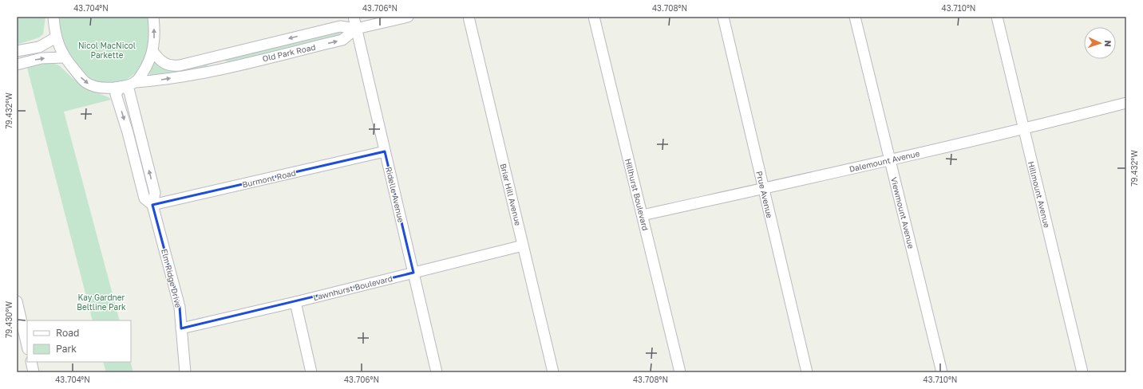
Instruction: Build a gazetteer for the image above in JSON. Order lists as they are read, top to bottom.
{
  "streets": {
    "street": [
      "Old Park Road",
      "Dalemount Avenue",
      "Burmont Road",
      "Ridelle Avenue",
      "Briar Hill Avenue",
      "Hillhurst Boulevard",
      "Prue Avenue",
      "Hillmount Avenue",
      "Viewmount Avenue",
      "Elm Ridge Drive",
      "Lawnhurst Boulevard"
    ]
  },
  "crossings": [
    ["Old Park Road", "Ridelle Avenue"],
    ["Old Park Road", "Elm Ridge Drive"],
    ["Dalemount Avenue", "Hillhurst Boulevard"],
    ["Dalemount Avenue", "Prue Avenue"],
    ["Dalemount Avenue", "Hillmount Avenue"],
    ["Dalemount Avenue", "Viewmount Avenue"],
    ["Burmont Road", "Ridelle Avenue"],
    ["Burmont Road", "Elm Ridge Drive"],
    ["Ridelle Avenue", "Lawnhurst Boulevard"],
    ["Briar Hill Avenue", "Lawnhurst Boulevard"],
    ["Elm Ridge Drive", "Lawnhurst Boulevard"]
  ],
  "parks": ["Nicol MacNicol Parkette", "Kay Gardner Beltline Park"],
  "legend": ["Road", "Park"],
  "north": "right",
  "coordinates": [
    "43.704°N",
    "43.706°N",
    "43.708°N",
    "43.710°N",
    "79.432°W",
    "79.430°W"
  ]
}
